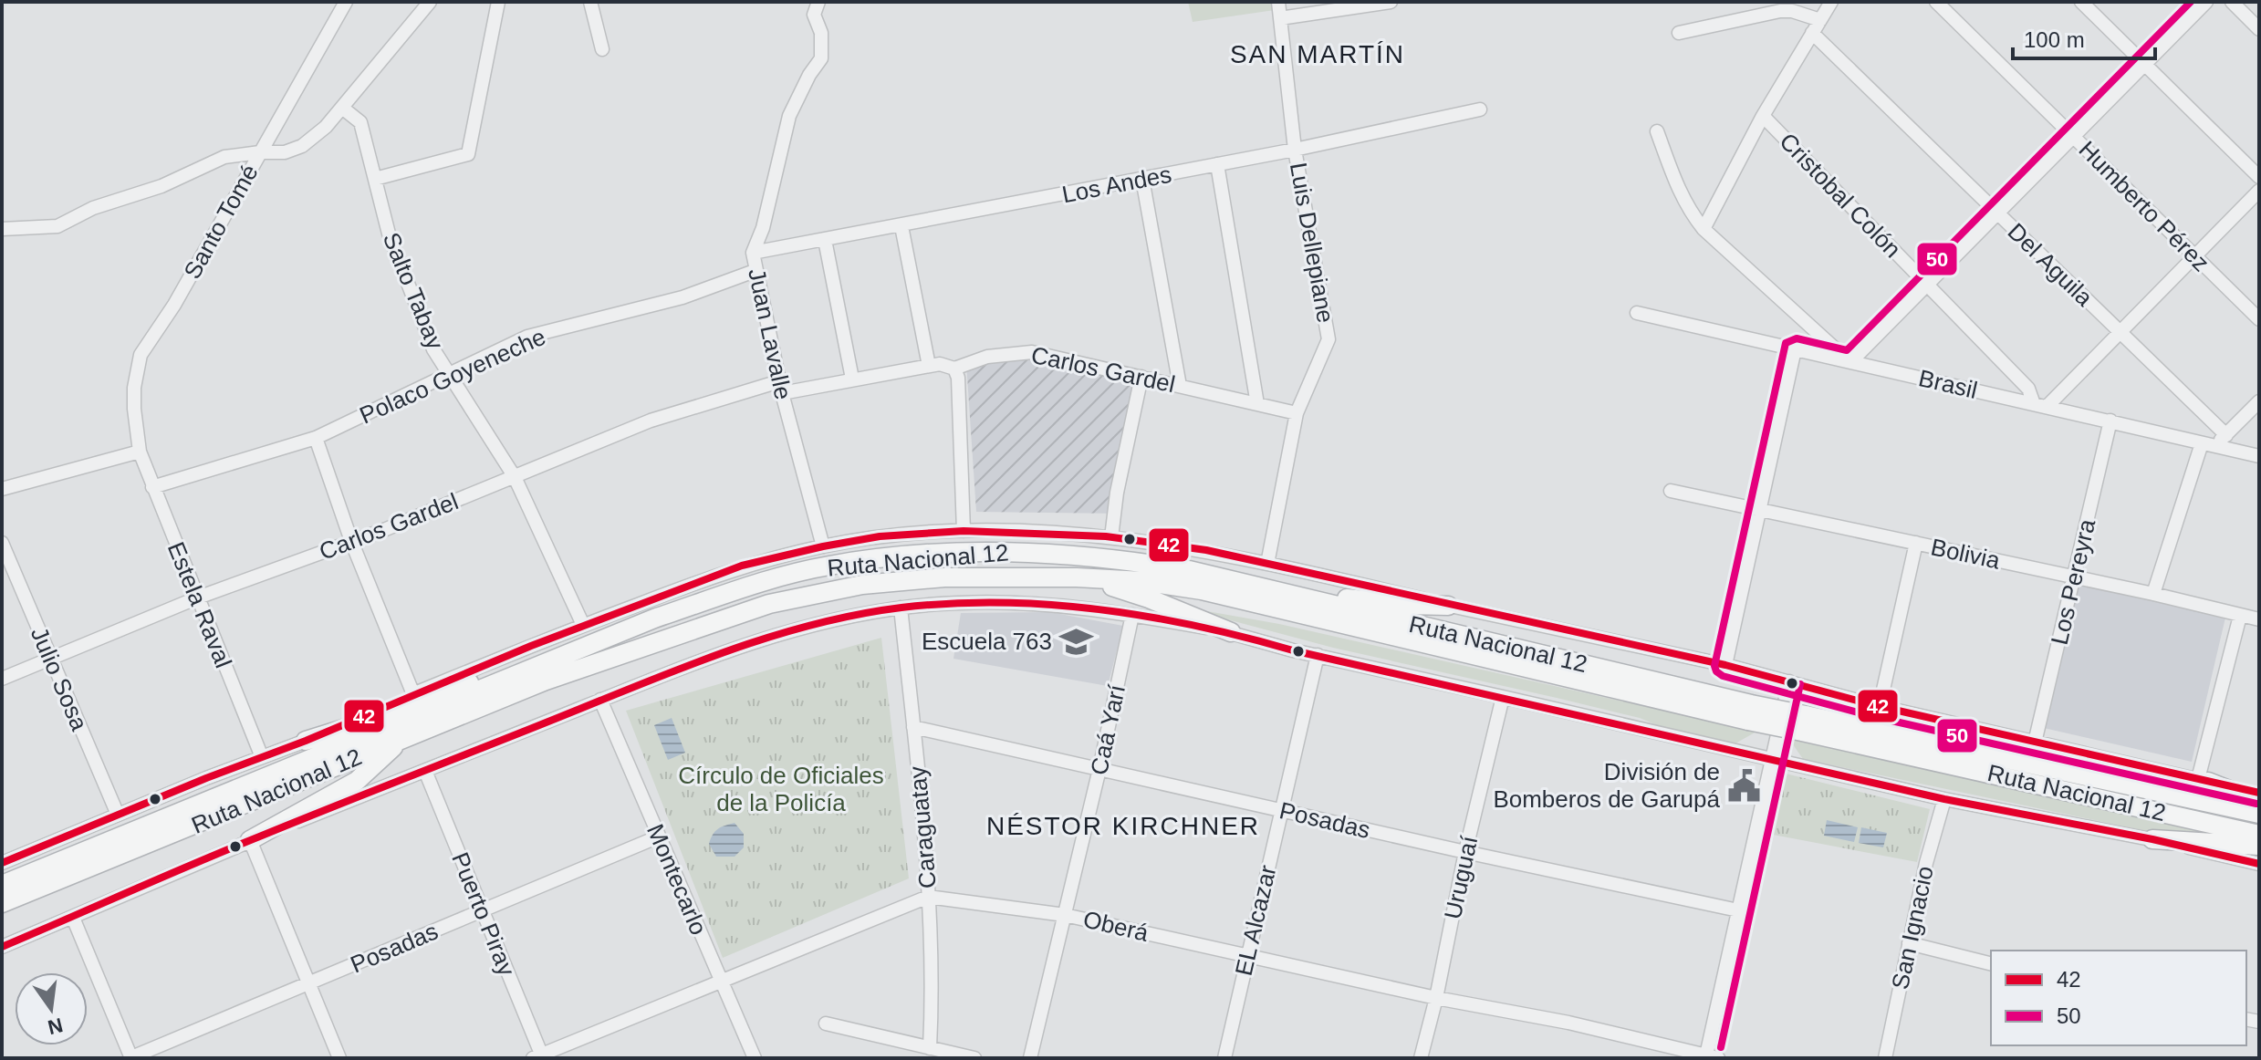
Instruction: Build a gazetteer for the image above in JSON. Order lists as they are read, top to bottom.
{
  "streets": {
    "highway": ["Ruta Nacional 12"],
    "street": [
      "Los Andes",
      "Cristobal Colón",
      "Humberto Pérez",
      "Santo Tomé",
      "Luis Dellepiane",
      "Del Aguila",
      "Salto Tabay",
      "Juan Lavalle",
      "Carlos Gardel",
      "Polaco Goyeneche",
      "Brasil",
      "Bolivia",
      "Los Pereyra",
      "Estela Raval",
      "Julio Sosa",
      "Caá Yarí",
      "Posadas",
      "Caraguatay",
      "Uruguaí",
      "Montecarlo",
      "Puerto Piray",
      "EL Alcazar",
      "Oberá",
      "San Ignacio"
    ]
  },
  "crossings": [
    ["Los Andes", "Luis Dellepiane"],
    ["Los Andes", "Juan Lavalle"],
    ["Cristobal Colón", "Brasil"],
    ["Santo Tomé", "Estela Raval"],
    ["Luis Dellepiane", "Carlos Gardel"],
    ["Salto Tabay", "Carlos Gardel"],
    ["Salto Tabay", "Polaco Goyeneche"],
    ["Juan Lavalle", "Carlos Gardel"],
    ["Juan Lavalle", "Polaco Goyeneche"],
    ["Carlos Gardel", "Estela Raval"],
    ["Carlos Gardel", "Julio Sosa"],
    ["Polaco Goyeneche", "Estela Raval"],
    ["Brasil", "Los Pereyra"],
    ["Bolivia", "Los Pereyra"],
    ["Caá Yarí", "Posadas"],
    ["Caá Yarí", "Oberá"],
    ["Posadas", "Caraguatay"],
    ["Posadas", "Uruguaí"],
    ["Posadas", "Montecarlo"],
    ["Posadas", "Puerto Piray"],
    ["Posadas", "EL Alcazar"],
    ["Caraguatay", "Oberá"],
    ["Uruguaí", "Oberá"],
    ["Montecarlo", "Oberá"],
    ["Puerto Piray", "Oberá"],
    ["EL Alcazar", "Oberá"]
  ],
  "districts": ["SAN MARTÍN", "NÉSTOR KIRCHNER"],
  "parks": ["Círculo de Oficiales de la Policía"],
  "places": {
    "school or university": ["Escuela 763"],
    "public building": ["División de Bomberos de Garupá"]
  },
  "lines": ["transit line 50", "transit line 42"],
  "legend": ["42", "50"],
  "scale_bar": "100 m",
  "north": "bottom"
}
